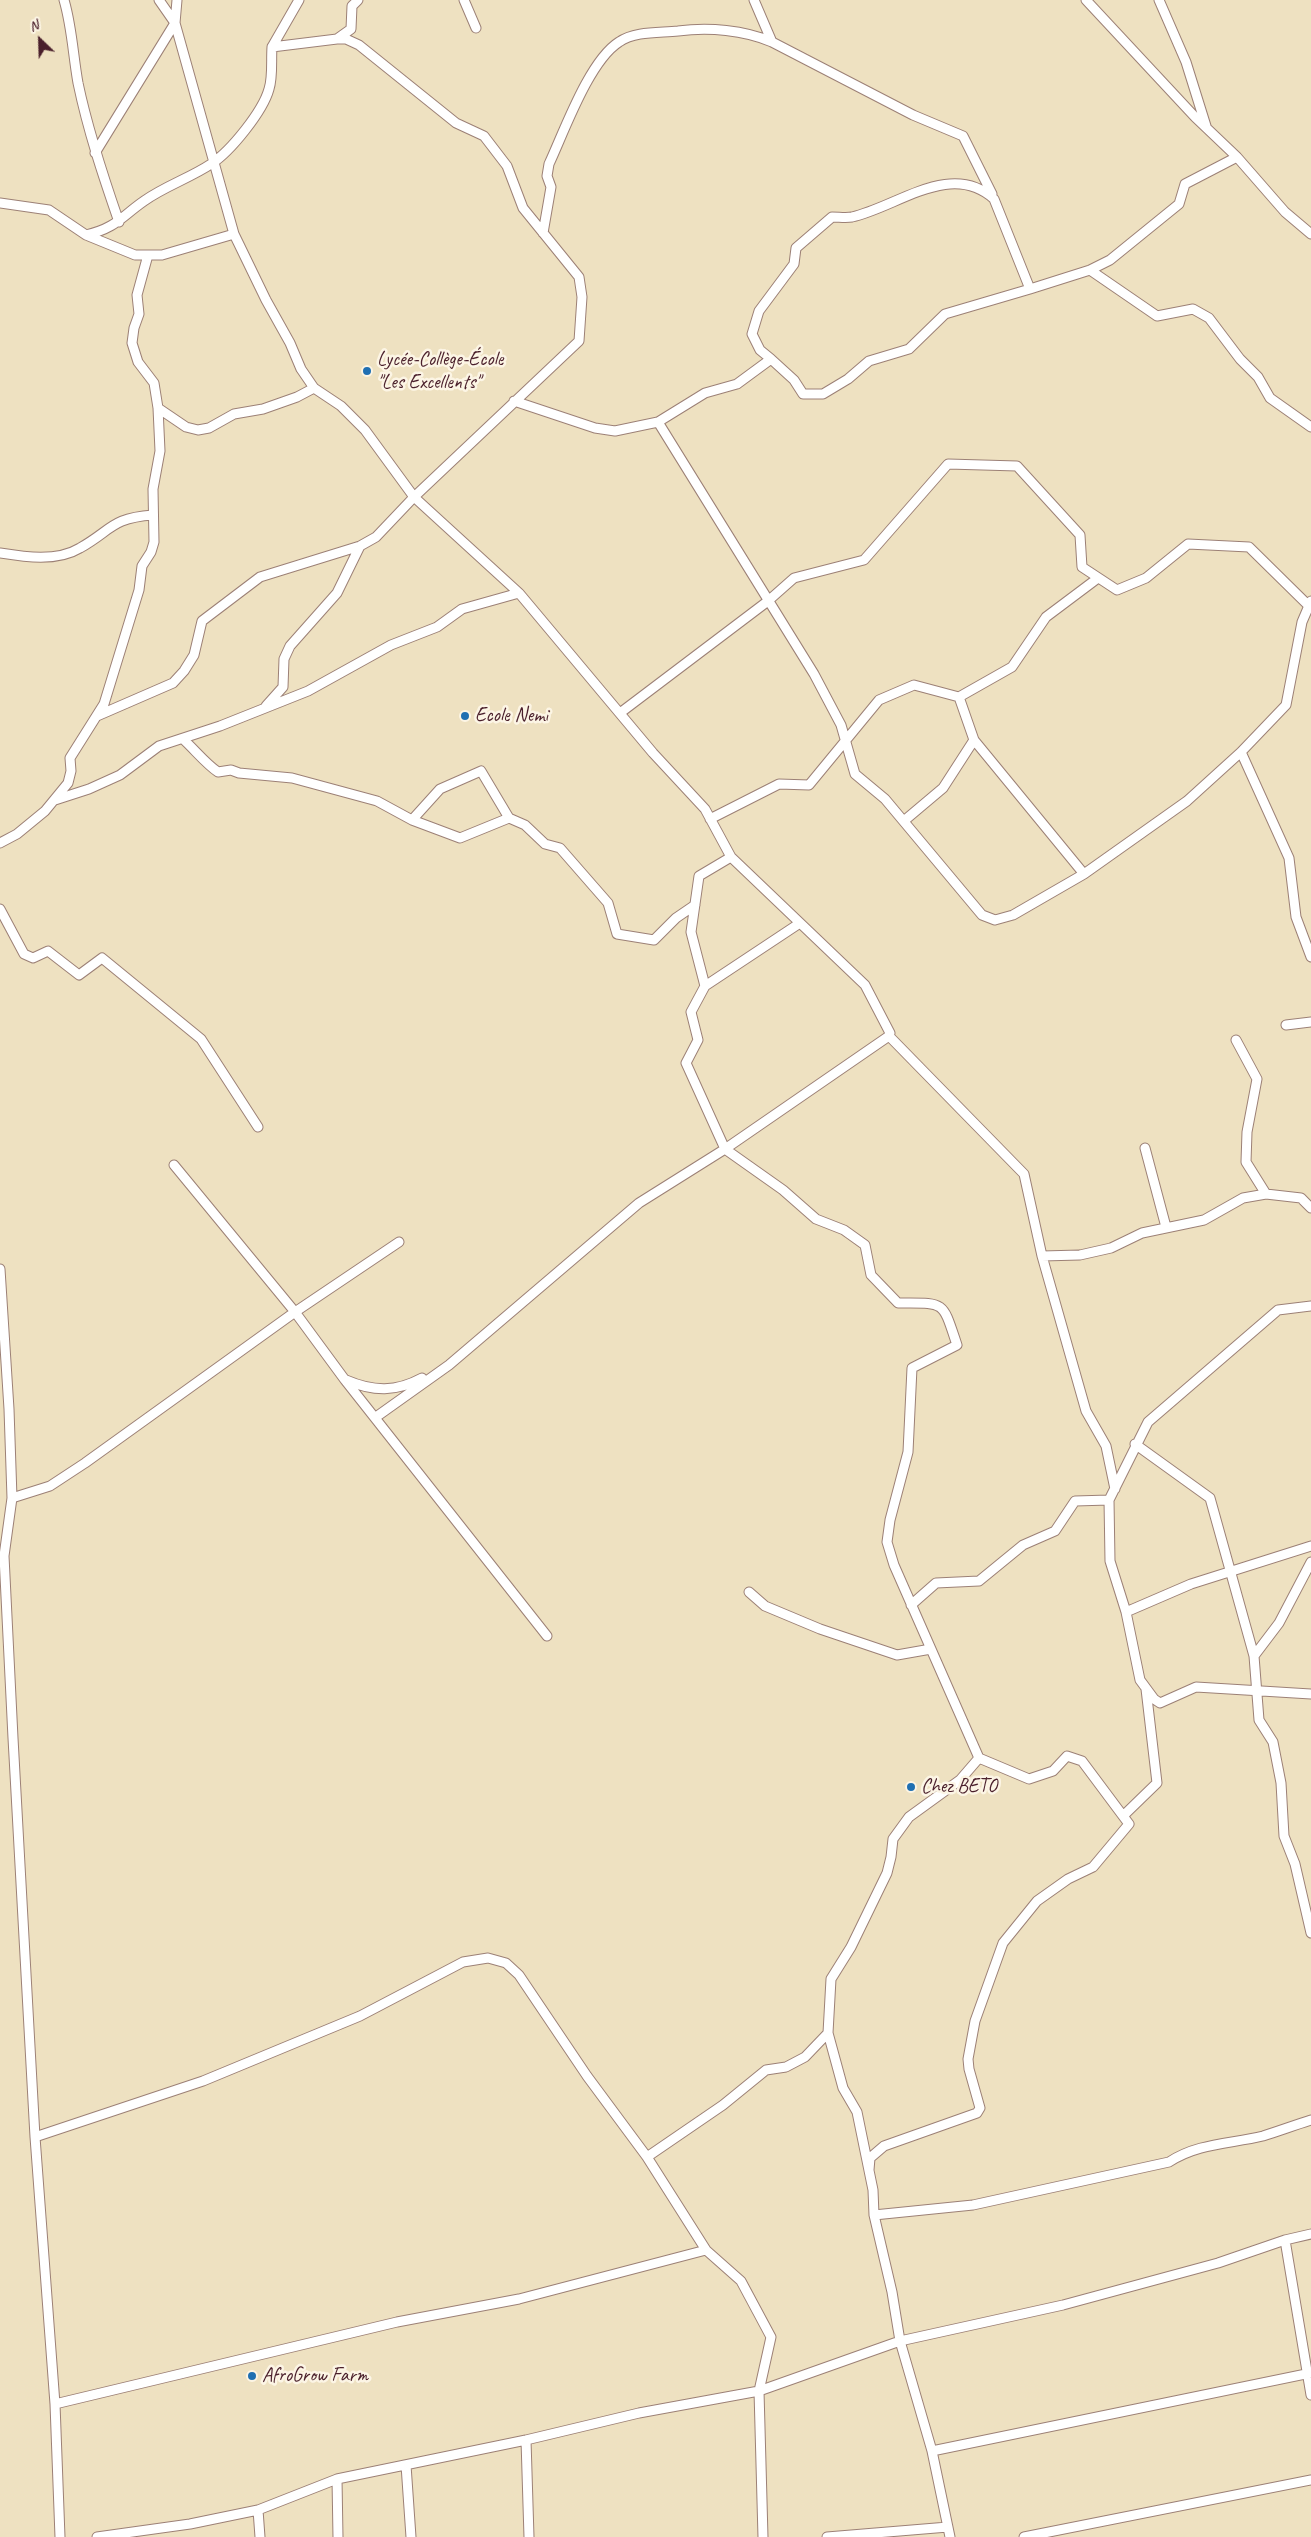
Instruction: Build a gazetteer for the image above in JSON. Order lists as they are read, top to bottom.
{
  "places": [
    "Lycée-Collège-École \"Les Excellents\"",
    "Ecole Nemi",
    "Chez BETO",
    "AfroGrow Farm"
  ],
  "north": "top left"
}
